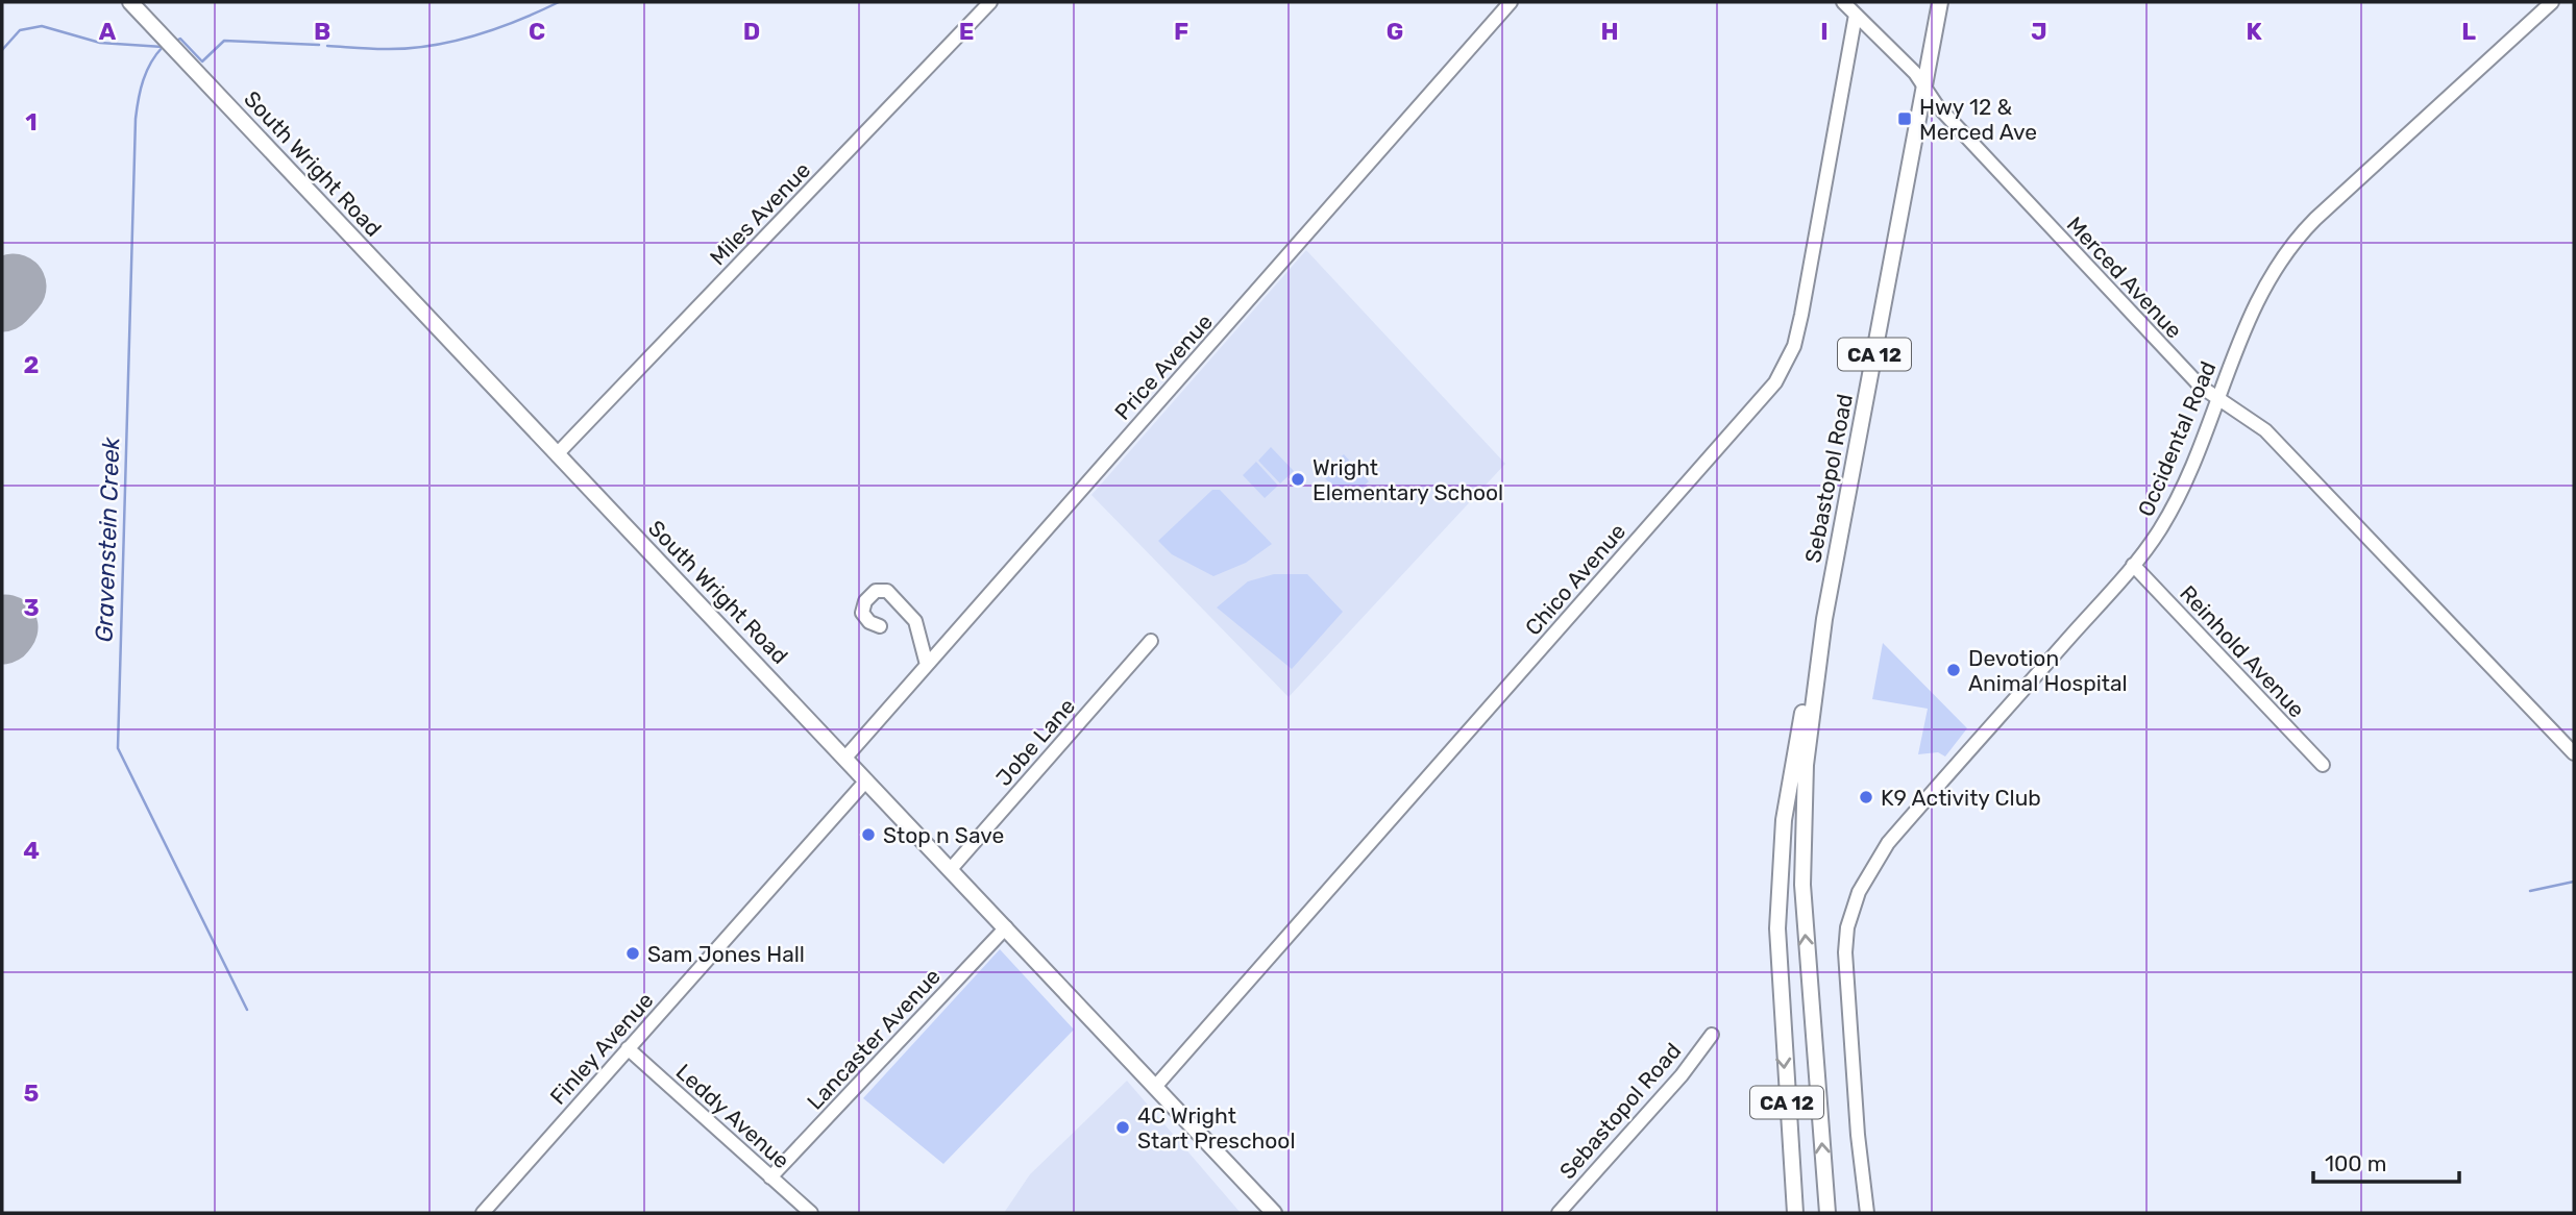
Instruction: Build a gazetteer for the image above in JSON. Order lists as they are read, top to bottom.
{
  "streets": {
    "main road": ["South Wright Road", "CA 12", "Sebastopol Road"],
    "street": [
      "Miles Avenue",
      "Merced Avenue",
      "Price Avenue",
      "Occidental Road",
      "Chico Avenue",
      "Reinhold Avenue",
      "Jobe Lane",
      "Lancaster Avenue",
      "Finley Avenue",
      "Leddy Avenue"
    ]
  },
  "crossings": [
    ["South Wright Road", "Miles Avenue"],
    ["South Wright Road", "Price Avenue"],
    ["South Wright Road", "Chico Avenue"],
    ["South Wright Road", "Jobe Lane"],
    ["South Wright Road", "Lancaster Avenue"],
    ["South Wright Road", "Finley Avenue"],
    ["Merced Avenue", "Occidental Road"],
    ["Merced Avenue", "Sebastopol Road"],
    ["Merced Avenue", "Chico Avenue"],
    ["Occidental Road", "Reinhold Avenue"],
    ["Lancaster Avenue", "Leddy Avenue"],
    ["Finley Avenue", "Leddy Avenue"]
  ],
  "water": ["Gravenstein Creek"],
  "places": {
    "transit": ["Hwy 12 & Merced Ave"],
    "other": [
      "Wright Elementary School",
      "Devotion Animal Hospital",
      "K9 Activity Club",
      "Stop n Save",
      "Sam Jones Hall",
      "4C Wright Start Preschool"
    ]
  },
  "scale_bar": "100 m",
  "grid": {
    "columns": [
      "A",
      "B",
      "C",
      "D",
      "E",
      "F",
      "G",
      "H",
      "I",
      "J",
      "K",
      "L"
    ],
    "rows": [
      "1",
      "2",
      "3",
      "4",
      "5"
    ]
  }
}
